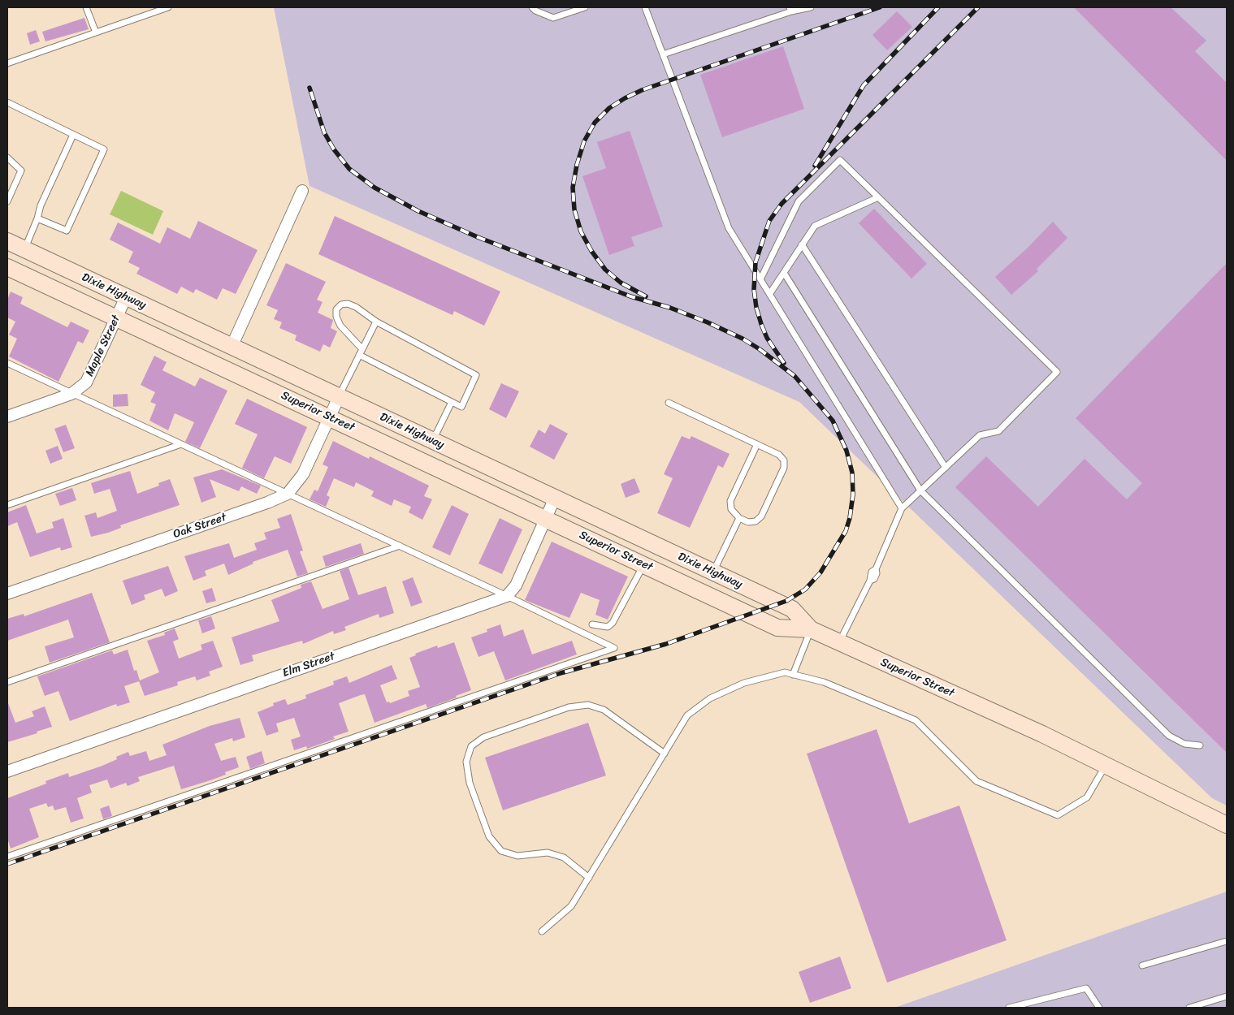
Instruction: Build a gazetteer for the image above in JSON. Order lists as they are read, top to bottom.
{
  "streets": {
    "main road": ["Dixie Highway", "Superior Street"],
    "street": ["Maple Street", "Oak Street", "Elm Street"]
  },
  "crossings": [
    ["Dixie Highway", "Maple Street"],
    ["Dixie Highway", "Superior Street"],
    ["Dixie Highway", "Oak Street"],
    ["Maple Street", "Superior Street"],
    ["Superior Street", "Oak Street"]
  ]
}
